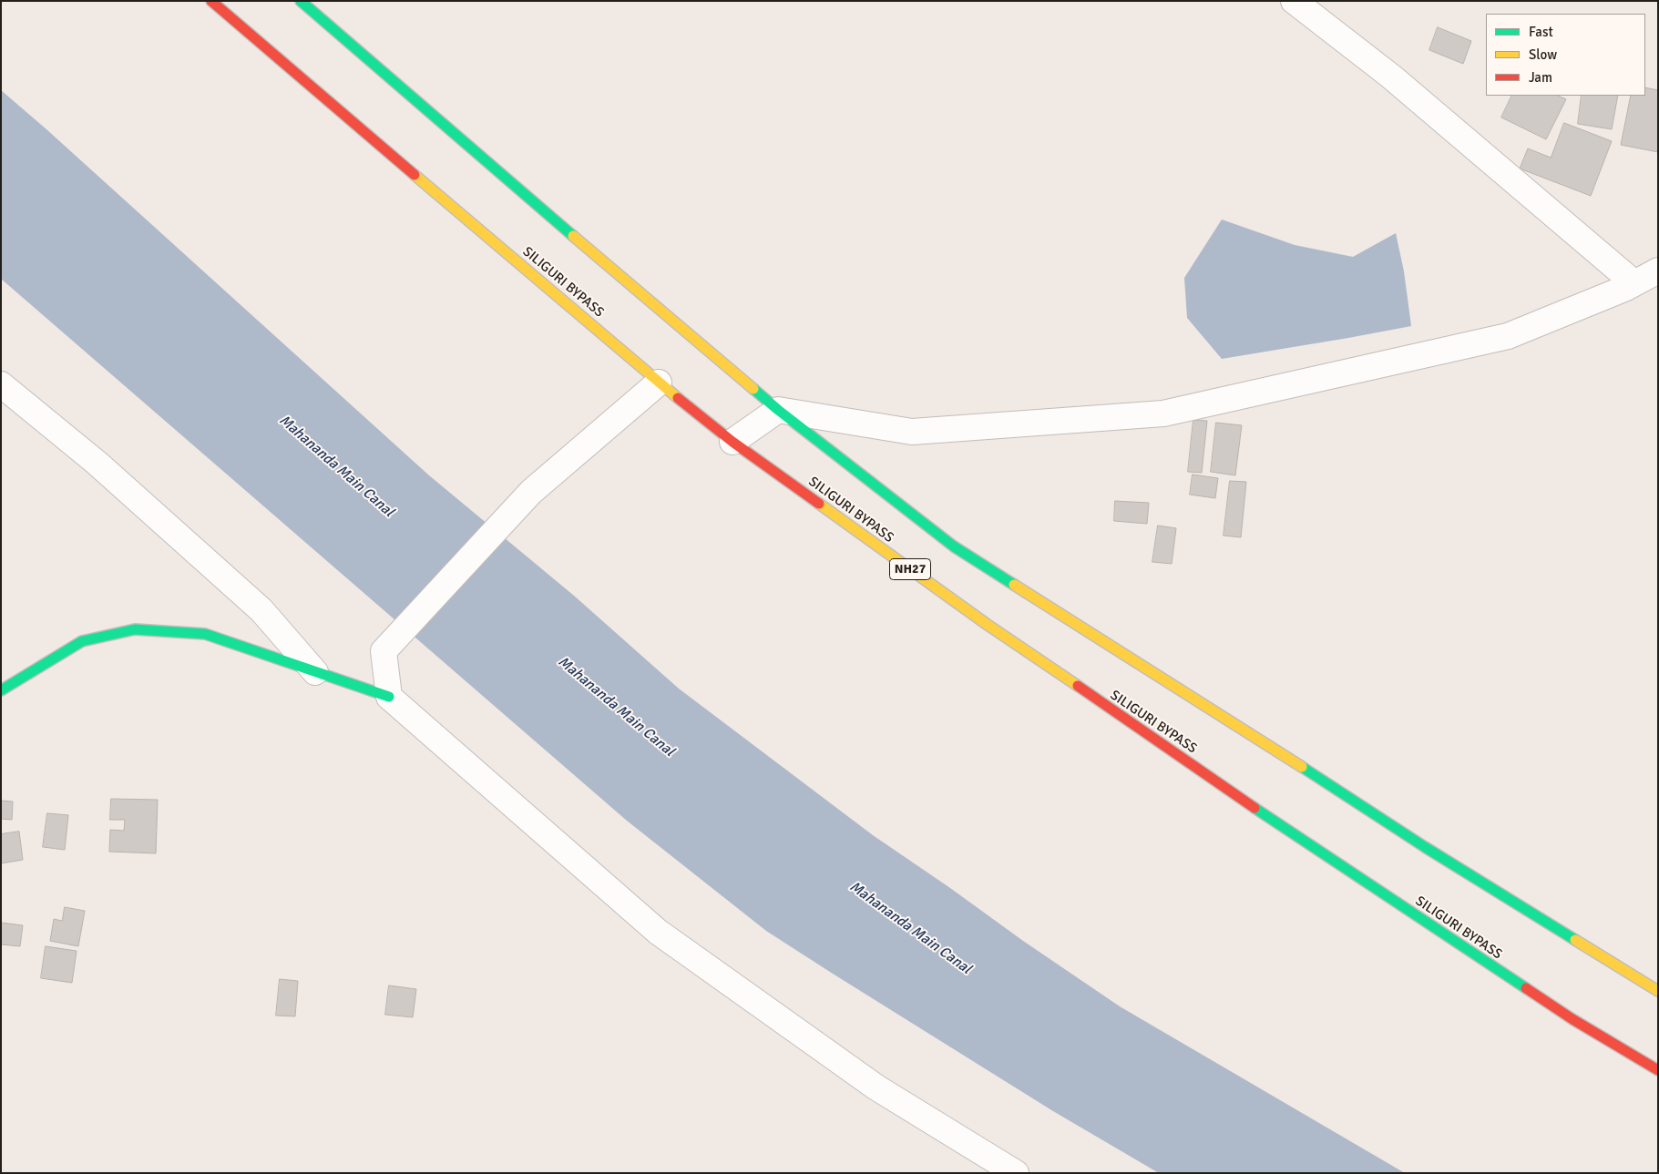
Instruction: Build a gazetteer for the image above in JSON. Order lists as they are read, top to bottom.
{
  "streets": {
    "main road": ["SILIGURI BYPASS", "NH27"]
  },
  "water": ["Mahananda Main Canal"],
  "legend": ["Fast", "Slow", "Jam"]
}
